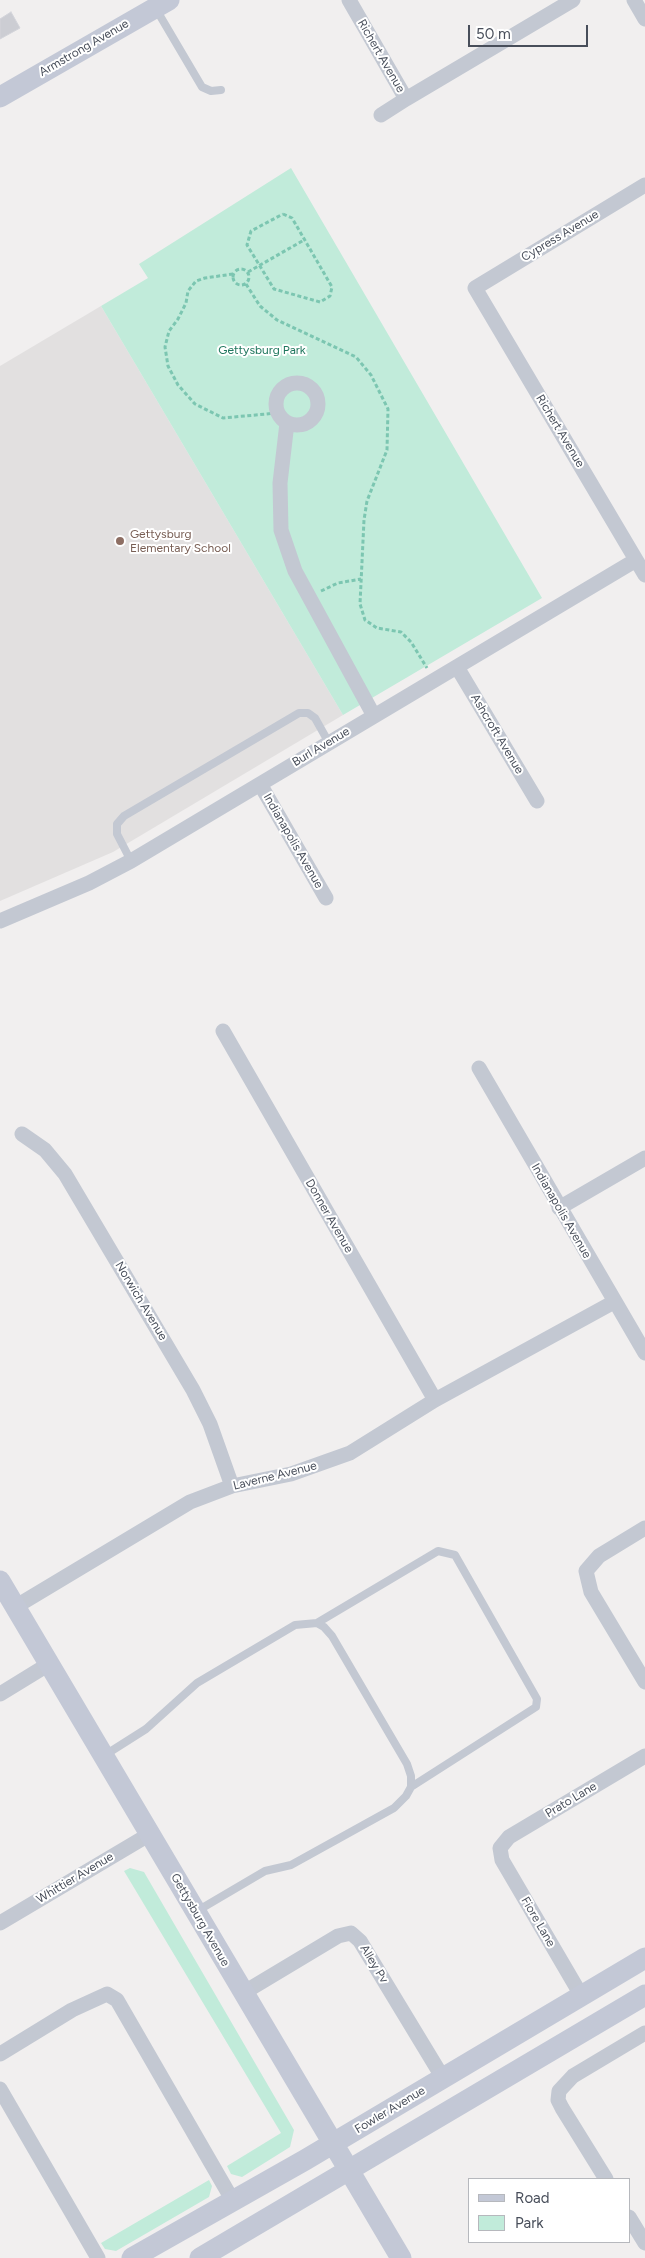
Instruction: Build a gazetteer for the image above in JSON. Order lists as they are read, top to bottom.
{
  "streets": {
    "main road": ["Armstrong Avenue", "Gettysburg Avenue", "Fowler Avenue"],
    "street": [
      "Richert Avenue",
      "Cypress Avenue",
      "Ashcroft Avenue",
      "Burl Avenue",
      "Indianapolis Avenue",
      "Donner Avenue",
      "Norwich Avenue",
      "Laverne Avenue",
      "Prato Lane",
      "Whittier Avenue",
      "Fiore Lane",
      "Alley Pv"
    ]
  },
  "crossings": [
    ["Richert Avenue", "Cypress Avenue"],
    ["Richert Avenue", "Burl Avenue"],
    ["Ashcroft Avenue", "Burl Avenue"],
    ["Burl Avenue", "Indianapolis Avenue"],
    ["Indianapolis Avenue", "Laverne Avenue"],
    ["Donner Avenue", "Laverne Avenue"],
    ["Norwich Avenue", "Laverne Avenue"],
    ["Laverne Avenue", "Gettysburg Avenue"],
    ["Prato Lane", "Fiore Lane"],
    ["Whittier Avenue", "Gettysburg Avenue"],
    ["Gettysburg Avenue", "Alley Pv"],
    ["Gettysburg Avenue", "Fowler Avenue"],
    ["Fiore Lane", "Fowler Avenue"],
    ["Alley Pv", "Fowler Avenue"]
  ],
  "parks": ["Gettysburg Park"],
  "places": ["Gettysburg Elementary School"],
  "legend": ["Road", "Park"],
  "scale_bar": "50 m"
}
